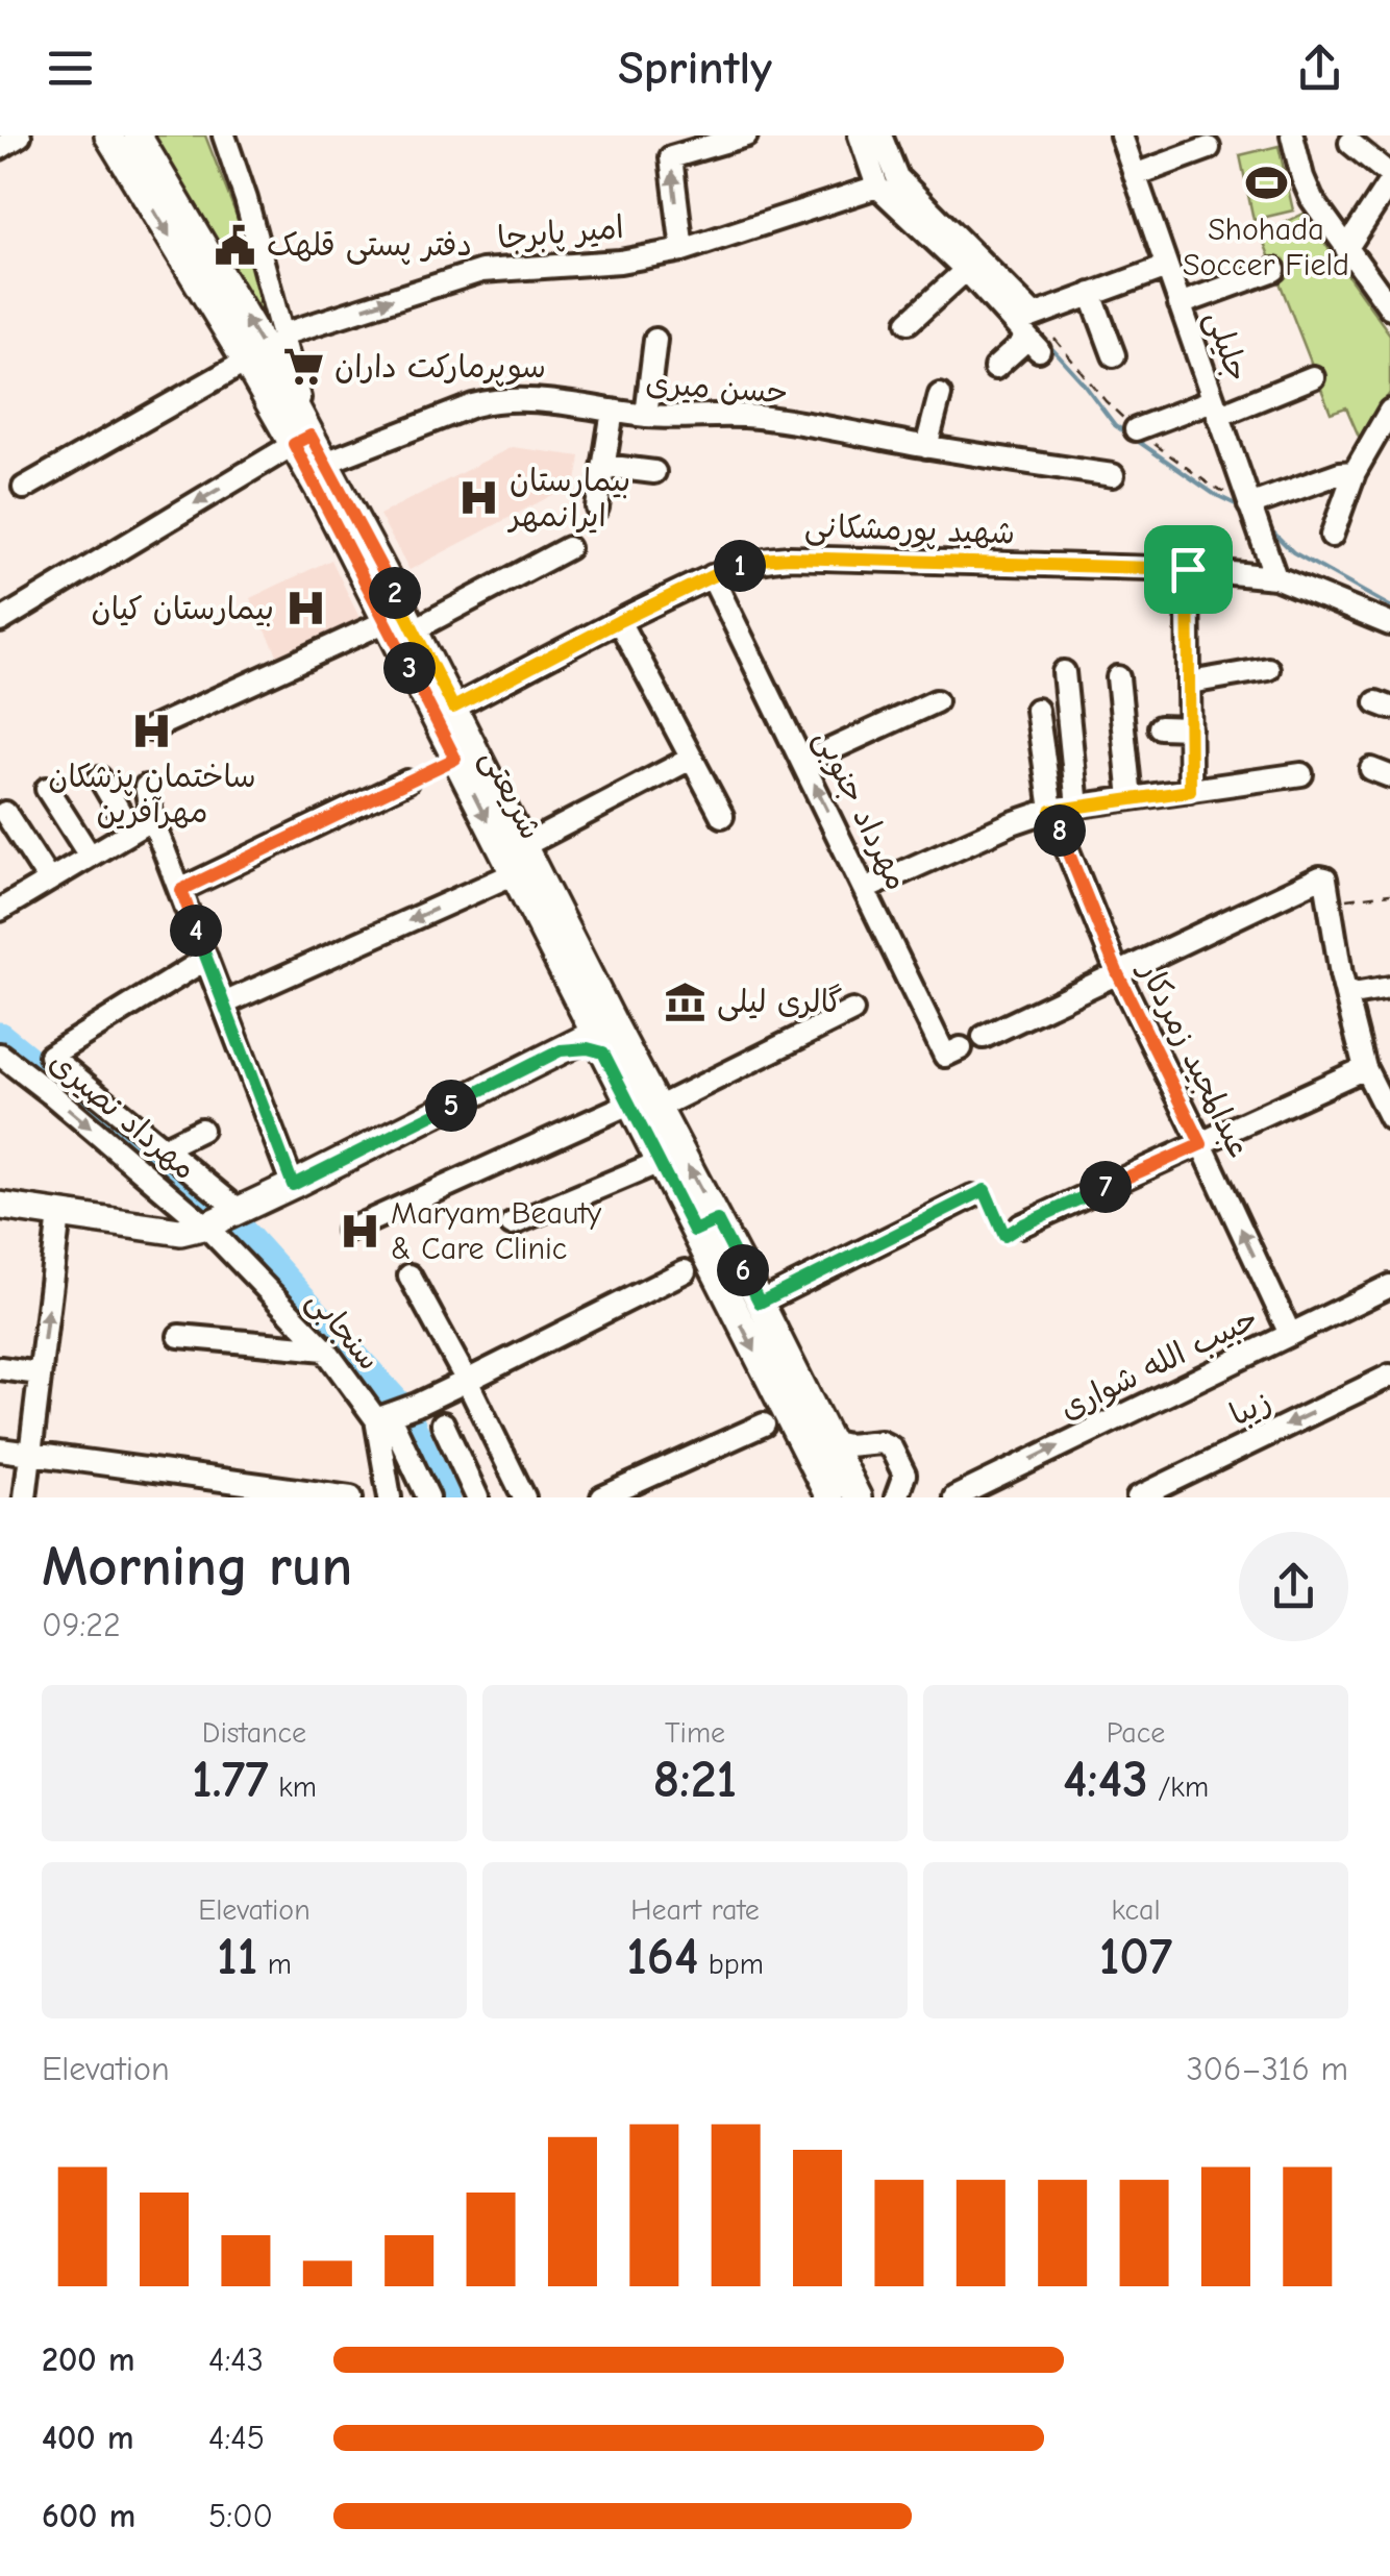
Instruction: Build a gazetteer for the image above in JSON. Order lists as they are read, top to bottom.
{
  "streets": {
    "main road": ["شریعتی"],
    "street": [
      "امیر پابرجا",
      "جلیلی",
      "حسن میری",
      "شهید پورمشکانی",
      "مهرداد جنوبی",
      "عبدالمجید زمردکار",
      "مهرداد نصیری",
      "سنجابی",
      "حبیب الله شواری",
      "زیبا"
    ]
  },
  "crossings": [
    ["جلیلی", "شهید پورمشکانی"],
    ["حسن میری", "شریعتی"],
    ["شهید پورمشکانی", "شریعتی"],
    ["شهید پورمشکانی", "مهرداد جنوبی"],
    ["عبدالمجید زمردکار", "حبیب الله شواری"],
    ["مهرداد نصیری", "سنجابی"]
  ],
  "one_way": ["امیر پابرجا", "حبیب الله شواری", "زیبا"],
  "places": {
    "sports": ["Shohada Soccer Field"],
    "public building": ["دفتر پستی قلهک"],
    "supermarket": ["سوپرمارکت داران"],
    "hospital": [
      "بیمارستان ایرانمهر",
      "بیمارستان کیان",
      "ساختمان پزشکان مهرآفرین",
      "Maryam Beauty & Care Clinic"
    ],
    "museum": ["گالری لیلی"]
  },
  "page": {
    "header": "Sprintly",
    "pins": [
      "1",
      "2",
      "3",
      "8",
      "4",
      "5",
      "7",
      "6"
    ],
    "heading": ["Morning run", "09:22"],
    "stats": [
      ["Distance", "1.77 km"],
      ["Time", "8:21"],
      ["Pace", "4:43 /km"],
      ["Elevation", "11 m"],
      ["Heart rate", "164 bpm"],
      ["kcal", "107"]
    ],
    "chart": ["Elevation", "306–316 m"],
    "list": [
      {
        "name": "200 m",
        "note": "4:43"
      },
      {
        "name": "400 m",
        "note": "4:45"
      },
      {
        "name": "600 m",
        "note": "5:00"
      }
    ]
  }
}
